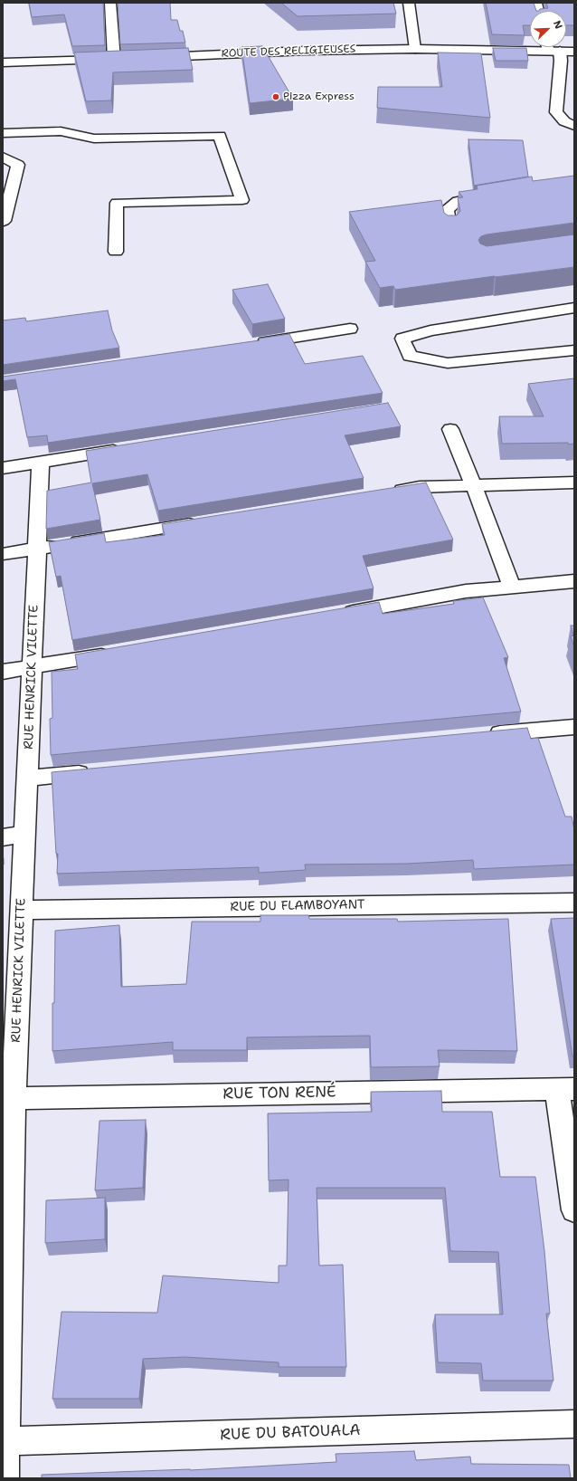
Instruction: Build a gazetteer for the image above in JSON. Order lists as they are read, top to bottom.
{
  "streets": {
    "street": [
      "ROUTE DES RELIGIEUSES",
      "RUE HENRICK VILETTE",
      "RUE DU FLAMBOYANT",
      "RUE TON RENÉ",
      "RUE DU BATOUALA"
    ]
  },
  "crossings": [
    ["RUE HENRICK VILETTE", "RUE DU FLAMBOYANT"],
    ["RUE HENRICK VILETTE", "RUE TON RENÉ"],
    ["RUE HENRICK VILETTE", "RUE DU BATOUALA"]
  ],
  "places": ["Pizza Express"],
  "north": "top right"
}
